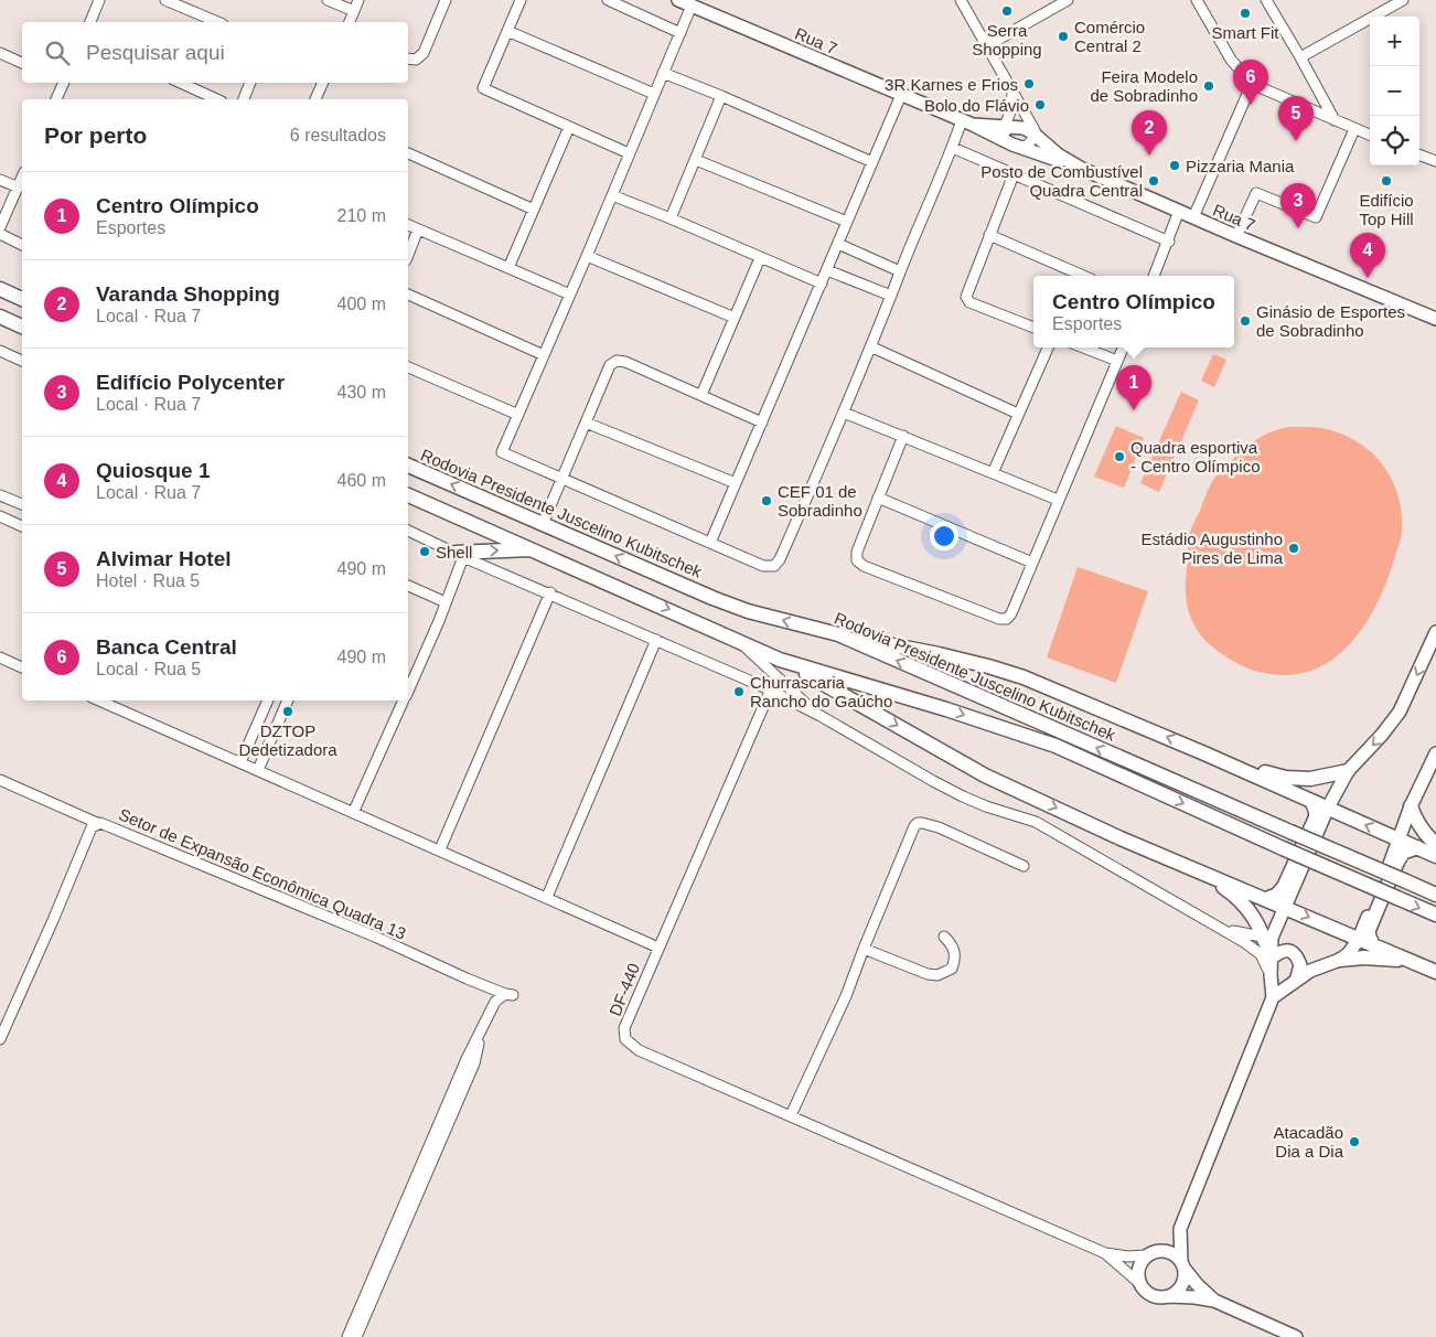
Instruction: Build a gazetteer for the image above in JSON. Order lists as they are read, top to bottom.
{
  "streets": {
    "highway": ["Rodovia Presidente Juscelino Kubitschek"],
    "main road": ["Rua 7", "DF-440"],
    "street": ["Setor de Expansão Econômica Quadra 13"]
  },
  "places": [
    "Serra Shopping",
    "Smart Fit",
    "Comércio Central 2",
    "3R Karnes e Frios",
    "Feira Modelo de Sobradinho",
    "Bolo do Flávio",
    "Pizzaria Mania",
    "Posto de Combustível Quadra Central",
    "Edifício Top Hill",
    "Ginásio de Esportes de Sobradinho",
    "Quadra esportiva - Centro Olímpico",
    "CEF 01 de Sobradinho",
    "Estádio Augustinho Pires de Lima",
    "Shell",
    "Churrascaria Rancho do Gaúcho",
    "DZTOP Dedetizadora",
    "Atacadão Dia a Dia"
  ],
  "page": {
    "map_buttons": ["+", "−"],
    "search": "Pesquisar aqui",
    "pins": [
      "6",
      "5",
      "2",
      "3",
      "4",
      "1"
    ],
    "heading": ["Por perto", "6 resultados"],
    "list": [
      {
        "mark": "1",
        "name": "Centro Olímpico",
        "note": "Esportes",
        "value": "210 m"
      },
      {
        "mark": "2",
        "name": "Varanda Shopping",
        "note": "Local · Rua 7",
        "value": "400 m"
      },
      {
        "mark": "3",
        "name": "Edifício Polycenter",
        "note": "Local · Rua 7",
        "value": "430 m"
      },
      {
        "mark": "4",
        "name": "Quiosque 1",
        "note": "Local · Rua 7",
        "value": "460 m"
      },
      {
        "mark": "5",
        "name": "Alvimar Hotel",
        "note": "Hotel · Rua 5",
        "value": "490 m"
      },
      {
        "mark": "6",
        "name": "Banca Central",
        "note": "Local · Rua 5",
        "value": "490 m"
      }
    ],
    "popup": ["Centro Olímpico", "Esportes"]
  }
}
